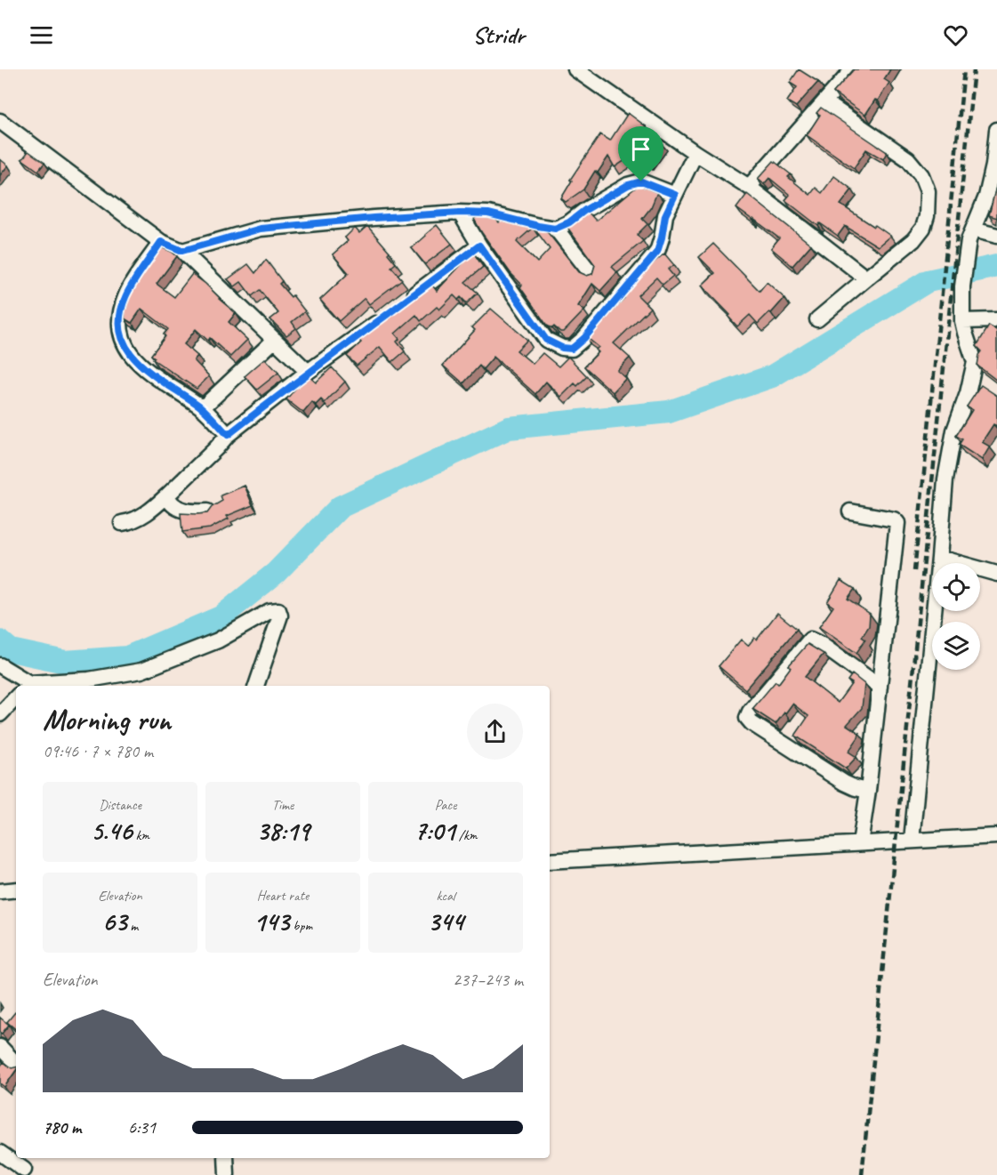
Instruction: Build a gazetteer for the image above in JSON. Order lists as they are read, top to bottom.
{
  "page": {
    "header": "Stridr",
    "heading": ["Morning run", "09:46 · 7 × 780 m"],
    "stats": [
      ["Distance", "5.46 km"],
      ["Time", "38:19"],
      ["Pace", "7:01 /km"],
      ["Elevation", "63 m"],
      ["Heart rate", "143 bpm"],
      ["kcal", "344"]
    ],
    "chart": ["Elevation", "237–243 m"],
    "list": [
      {
        "name": "780 m",
        "note": "6:31"
      }
    ]
  }
}
